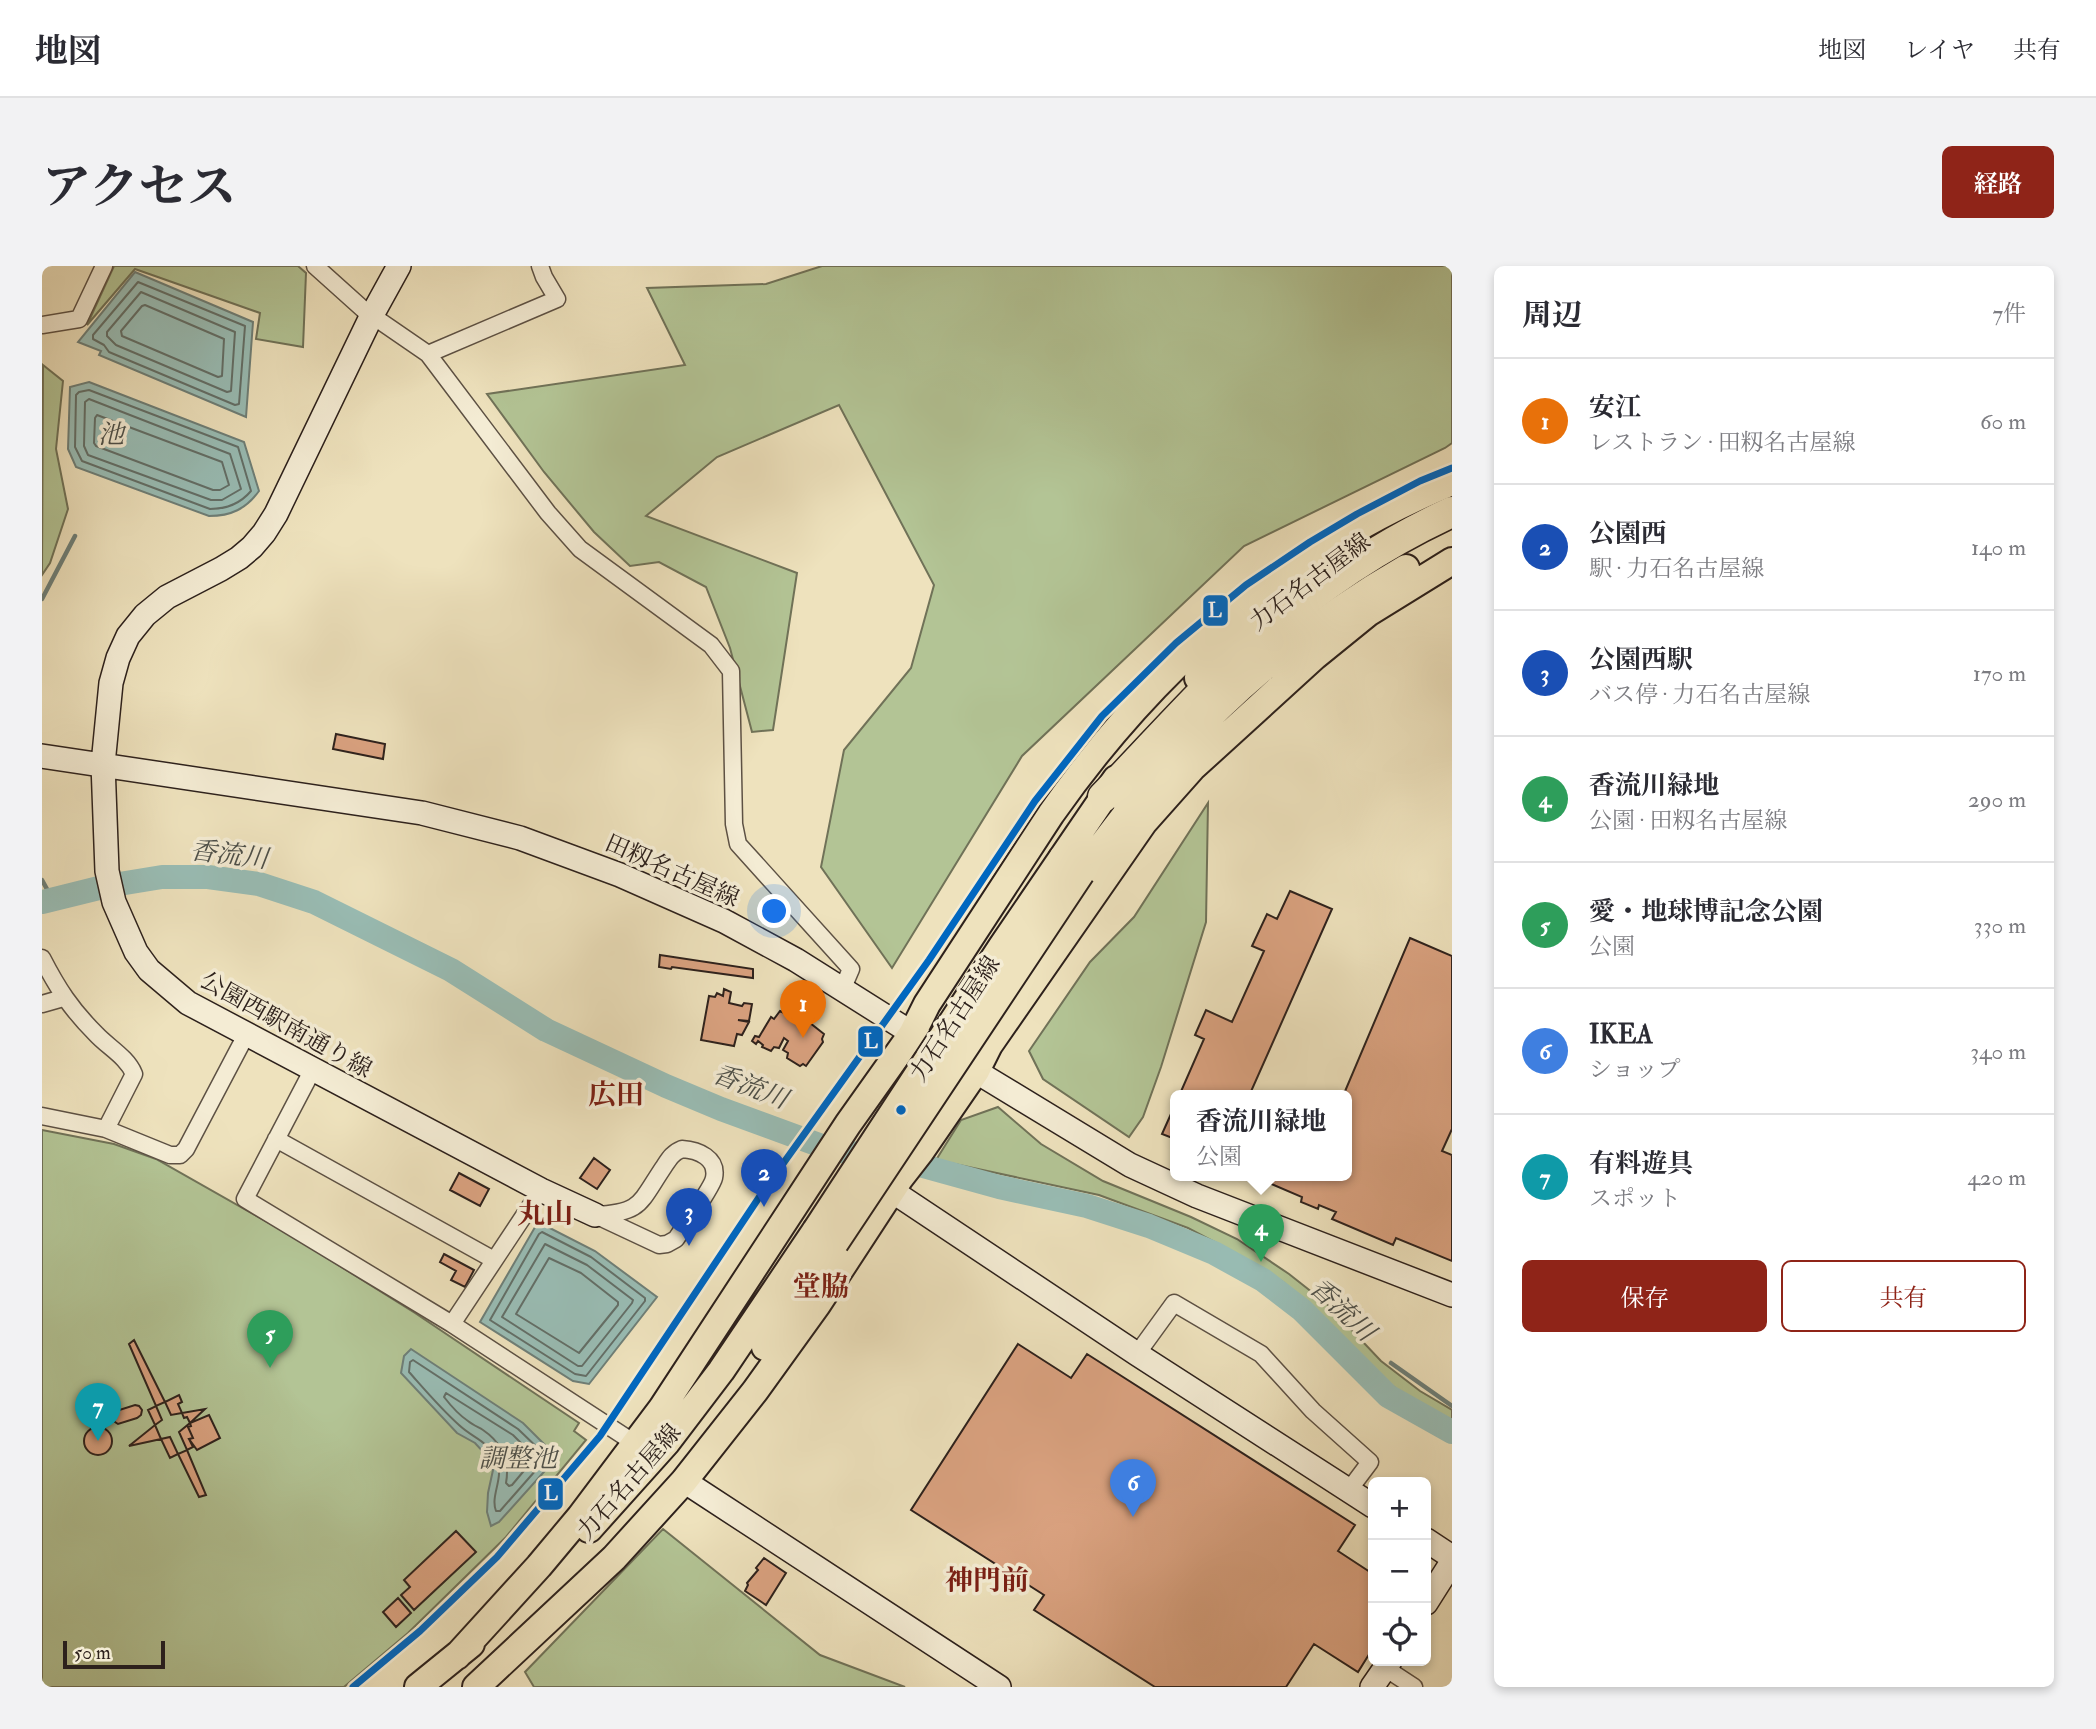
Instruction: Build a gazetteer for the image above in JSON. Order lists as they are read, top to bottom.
{
  "streets": {
    "main road": ["力石名古屋線"],
    "street": ["田籾名古屋線", "公園西駅南通り線"]
  },
  "crossings": [
    ["田籾名古屋線", "公園西駅南通り線"]
  ],
  "districts": [
    "広田",
    "丸山",
    "堂脇",
    "神門前"
  ],
  "water": ["池", "香流川", "調整池"],
  "lines": ["transit line L"],
  "scale_bar": "50 m",
  "page": {
    "header": "地図",
    "nav": ["地図", "レイヤ", "共有"],
    "buttons": [
      "経路",
      ["保存", "共有"]
    ],
    "title": "アクセス",
    "heading": ["周辺", "7件"],
    "list": [
      {
        "mark": "1",
        "name": "安江",
        "note": "レストラン · 田籾名古屋線",
        "value": "60 m"
      },
      {
        "mark": "2",
        "name": "公園西",
        "note": "駅 · 力石名古屋線",
        "value": "140 m"
      },
      {
        "mark": "3",
        "name": "公園西駅",
        "note": "バス停 · 力石名古屋線",
        "value": "170 m"
      },
      {
        "mark": "4",
        "name": "香流川緑地",
        "note": "公園 · 田籾名古屋線",
        "value": "290 m"
      },
      {
        "mark": "5",
        "name": "愛・地球博記念公園",
        "note": "公園",
        "value": "330 m"
      },
      {
        "mark": "6",
        "name": "IKEA",
        "note": "ショップ",
        "value": "340 m"
      },
      {
        "mark": "7",
        "name": "有料遊具",
        "note": "スポット",
        "value": "420 m"
      }
    ],
    "pins": [
      "1",
      "2",
      "3",
      "4",
      "5",
      "7",
      "6"
    ],
    "popup": ["香流川緑地", "公園"],
    "map_buttons": ["+", "−"],
    "scale": "50 m"
  }
}
